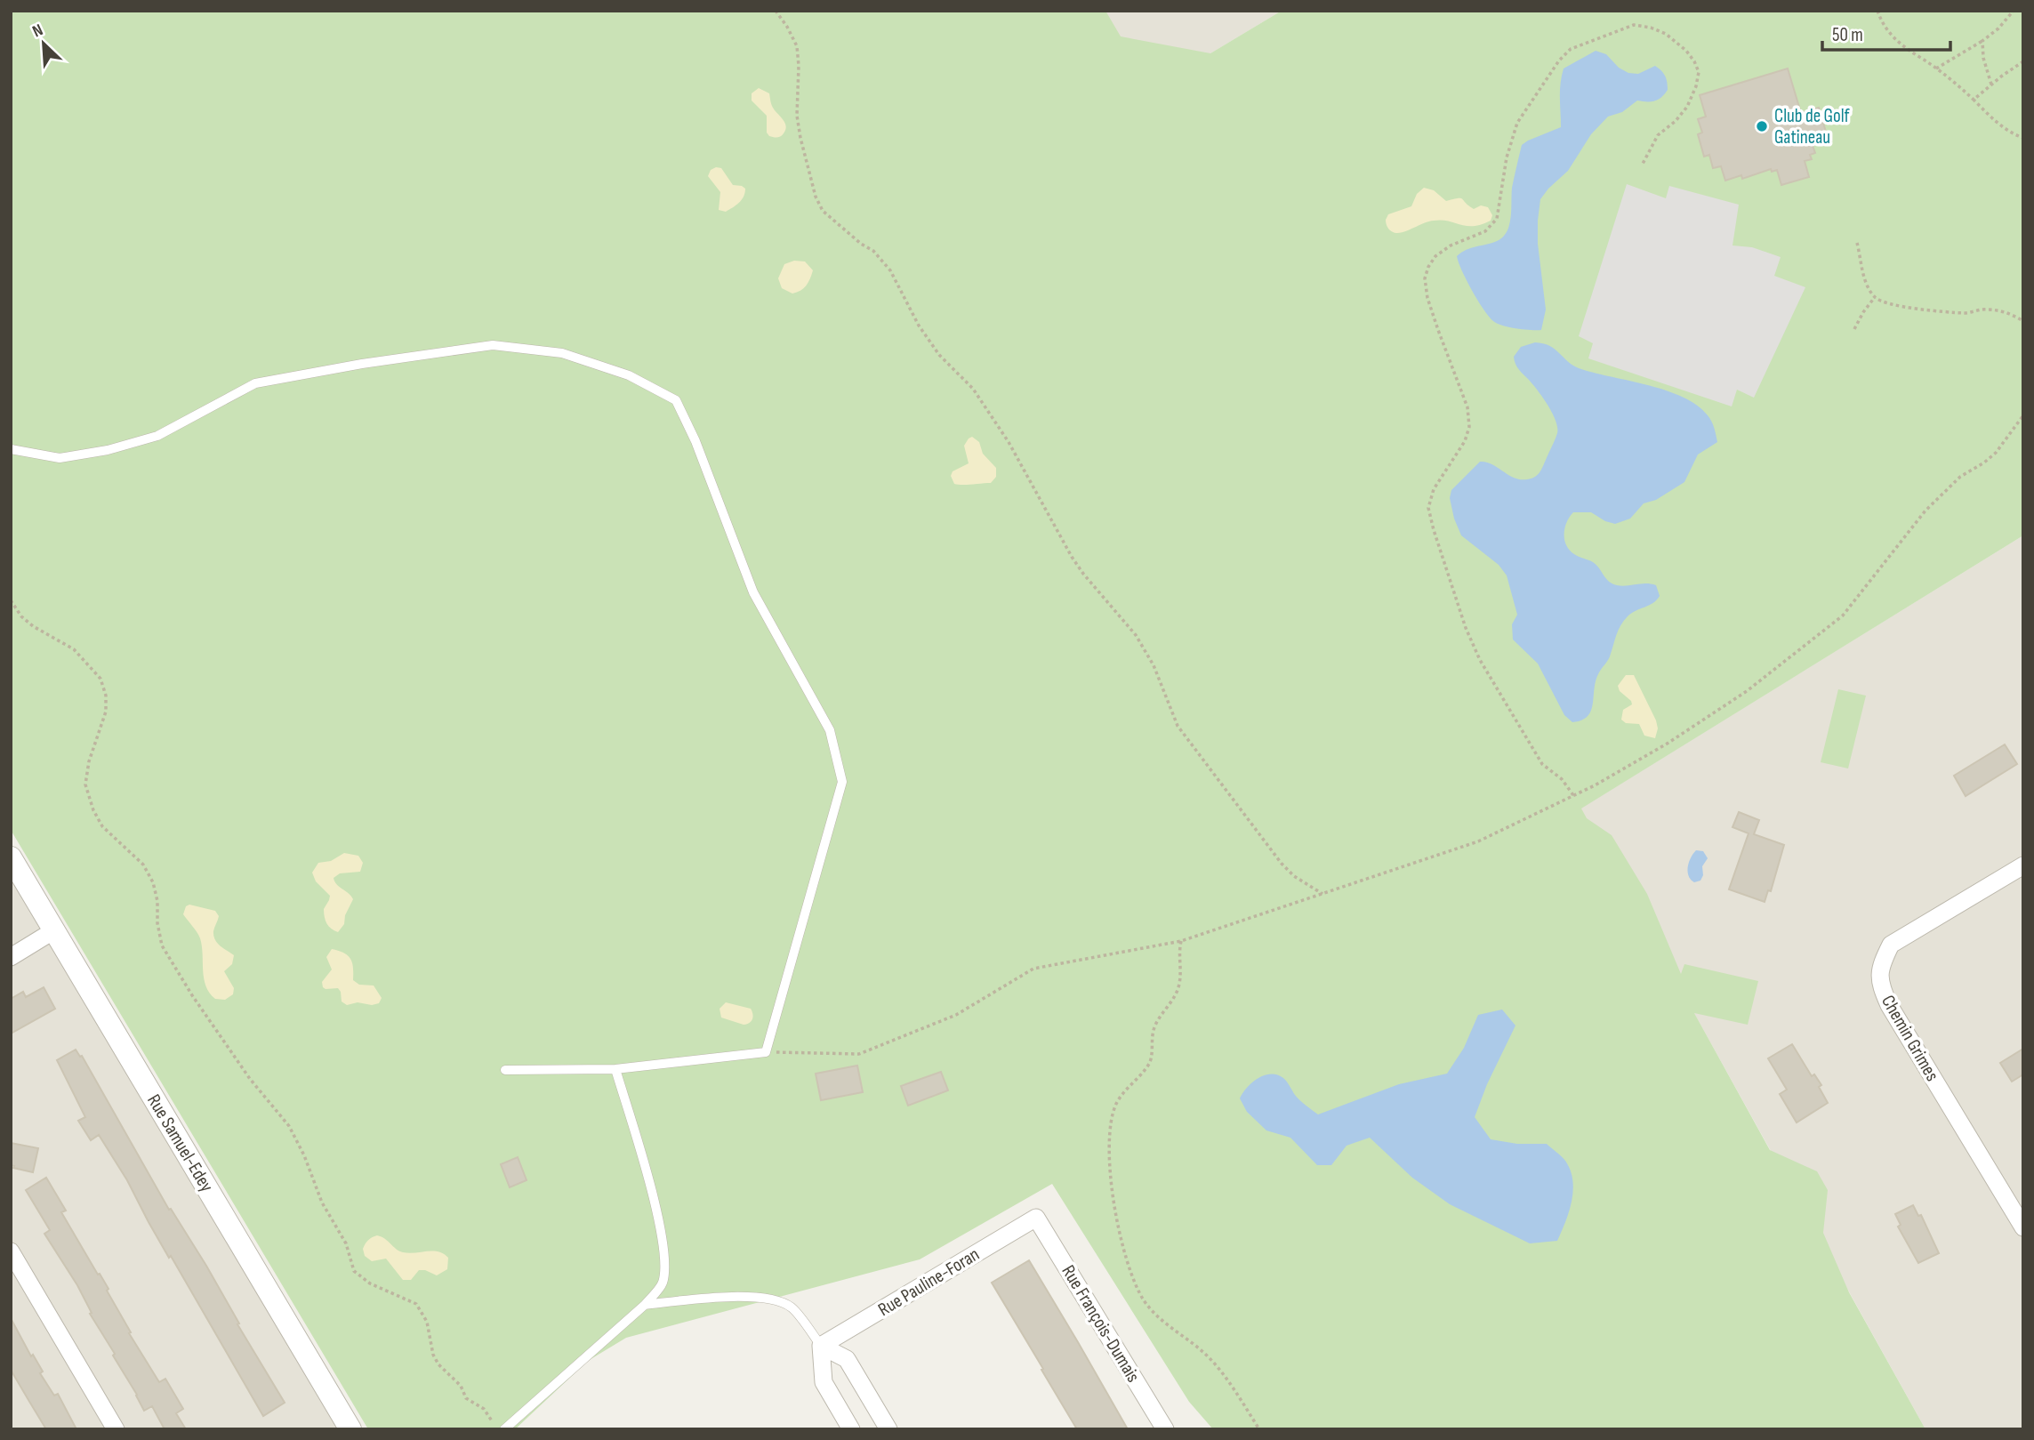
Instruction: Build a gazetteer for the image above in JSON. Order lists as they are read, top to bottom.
{
  "streets": {
    "street": [
      "Chemin Grimes",
      "Rue Samuel-Edey",
      "Rue Pauline-Foran",
      "Rue François-Dumais"
    ]
  },
  "crossings": [
    ["Rue Pauline-Foran", "Rue François-Dumais"]
  ],
  "places": ["Club de Golf Gatineau"],
  "scale_bar": "50 m",
  "north": "top left"
}
